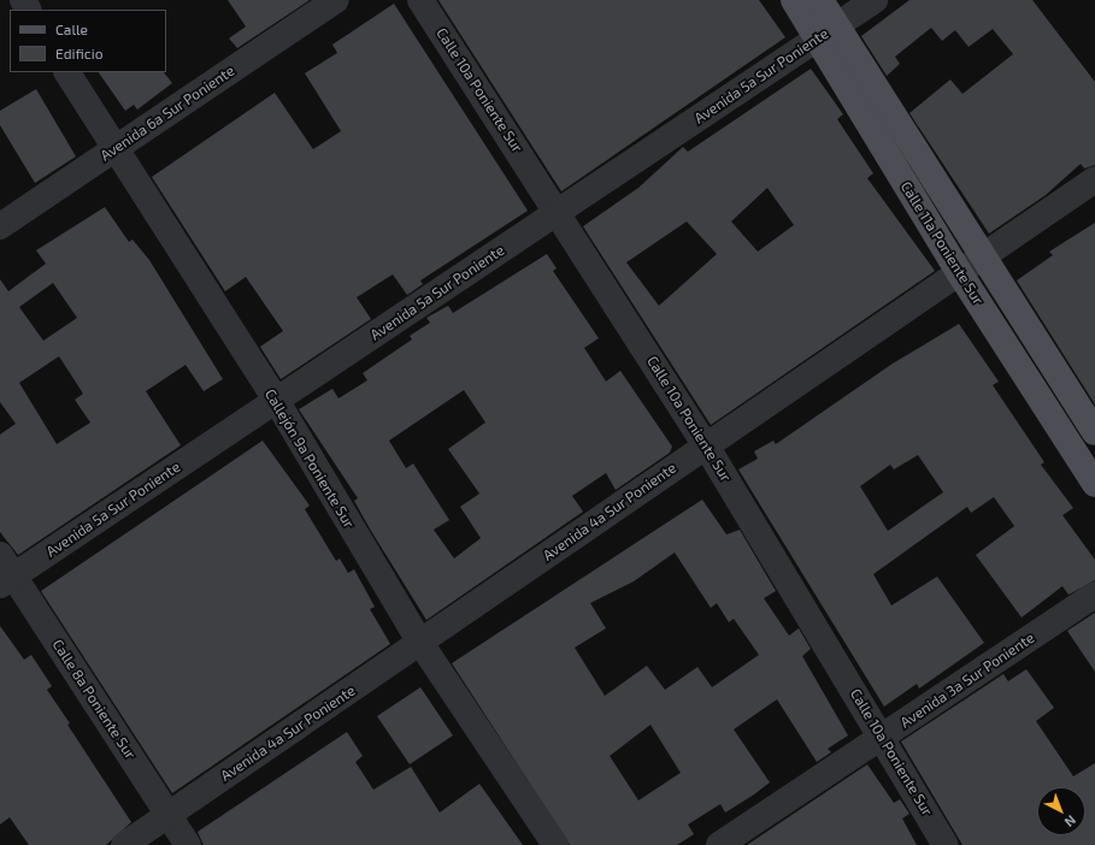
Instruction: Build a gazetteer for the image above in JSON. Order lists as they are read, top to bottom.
{
  "streets": {
    "main road": ["Calle 11a Poniente Sur"],
    "street": [
      "Avenida 5a Sur Poniente",
      "Calle 10a Poniente Sur",
      "Avenida 6a Sur Poniente",
      "Callejón 9a Poniente Sur",
      "Avenida 4a Sur Poniente",
      "Avenida 3a Sur Poniente",
      "Calle 8a Poniente Sur"
    ]
  },
  "crossings": [
    ["Avenida 5a Sur Poniente", "Calle 10a Poniente Sur"],
    ["Avenida 5a Sur Poniente", "Calle 11a Poniente Sur"],
    ["Avenida 5a Sur Poniente", "Callejón 9a Poniente Sur"],
    ["Avenida 5a Sur Poniente", "Calle 8a Poniente Sur"],
    ["Calle 10a Poniente Sur", "Avenida 4a Sur Poniente"],
    ["Calle 10a Poniente Sur", "Avenida 3a Sur Poniente"],
    ["Avenida 6a Sur Poniente", "Callejón 9a Poniente Sur"],
    ["Calle 11a Poniente Sur", "Avenida 4a Sur Poniente"],
    ["Callejón 9a Poniente Sur", "Avenida 4a Sur Poniente"],
    ["Avenida 4a Sur Poniente", "Calle 8a Poniente Sur"]
  ],
  "legend": ["Calle", "Edificio"],
  "north": "bottom right"
}
